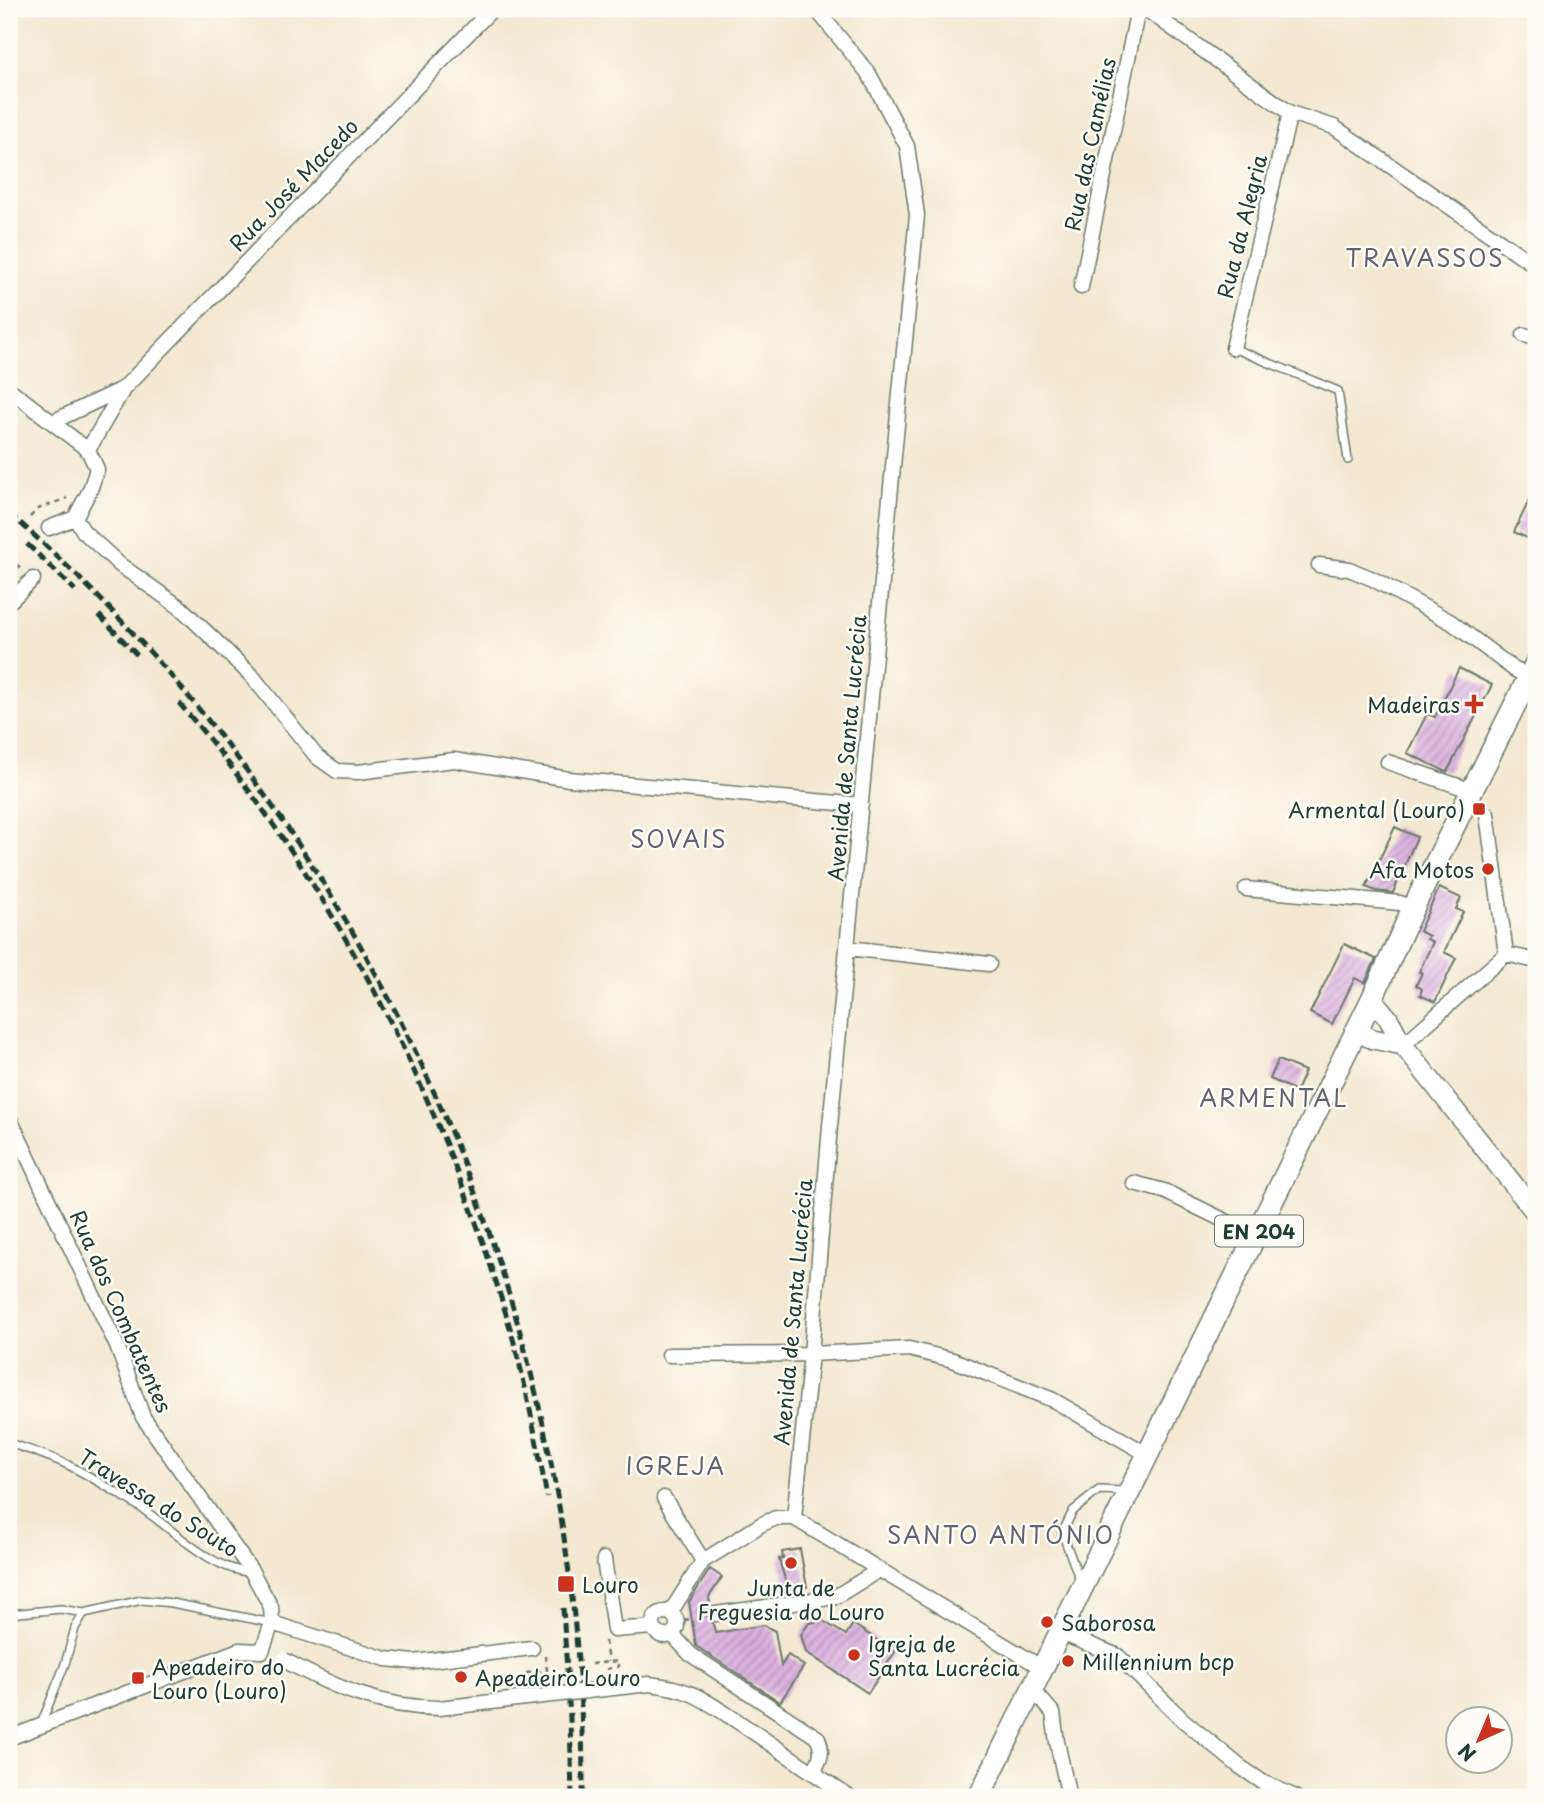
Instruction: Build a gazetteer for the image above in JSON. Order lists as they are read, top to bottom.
{
  "streets": {
    "main road": ["EN 204"],
    "street": [
      "Rua das Camélias",
      "Rua José Macedo",
      "Rua da Alegria",
      "Avenida de Santa Lucrécia",
      "Rua dos Combatentes"
    ],
    "lane": ["Travessa do Souto"]
  },
  "crossings": [
    ["Rua dos Combatentes", "Travessa do Souto"]
  ],
  "districts": [
    "TRAVASSOS",
    "SOVAIS",
    "ARMENTAL",
    "IGREJA",
    "SANTO ANTÓNIO"
  ],
  "places": {
    "health": ["Madeiras"],
    "transit": ["Armental (Louro)", "Louro", "Apeadeiro do Louro (Louro)"],
    "other": [
      "Afa Motos",
      "Junta de Freguesia do Louro",
      "Saborosa",
      "Igreja de Santa Lucrécia",
      "Millennium bcp",
      "Apeadeiro Louro"
    ]
  },
  "north": "bottom left"
}
